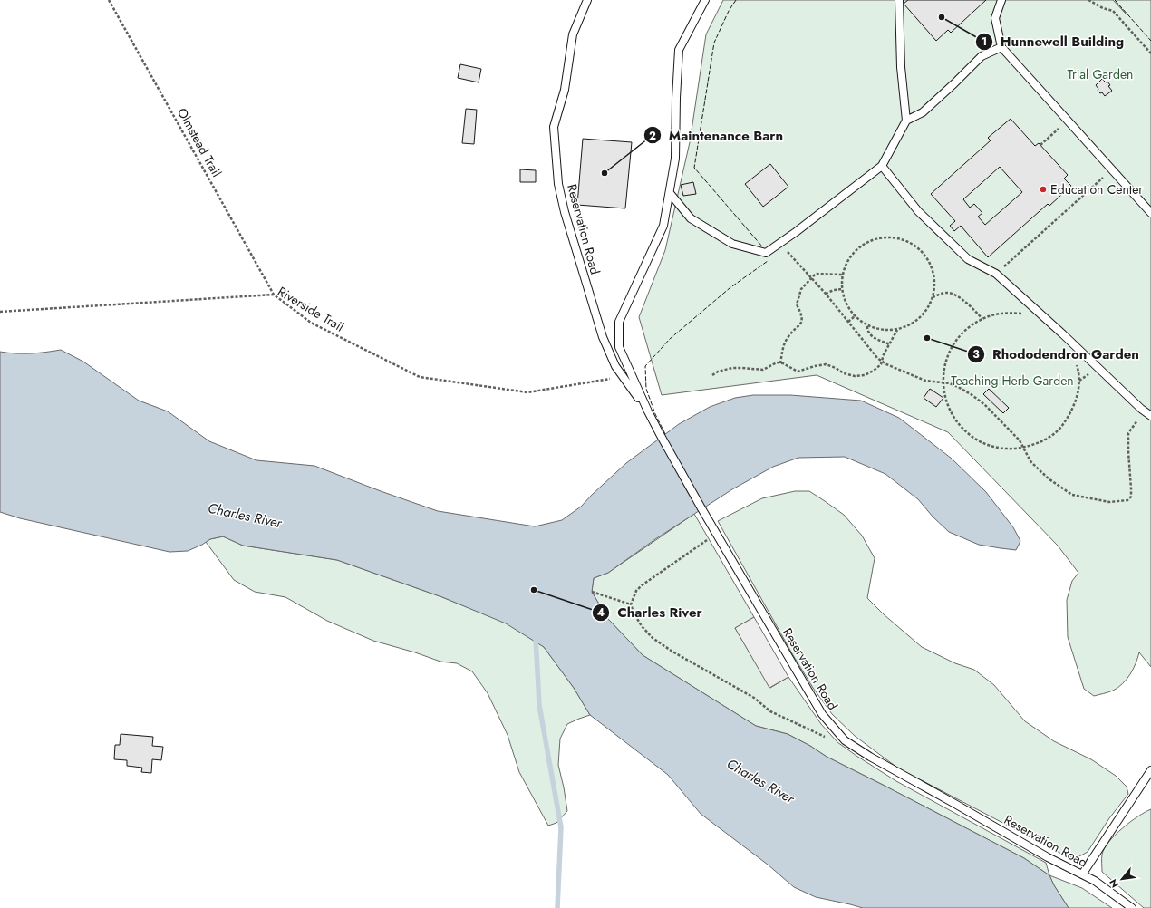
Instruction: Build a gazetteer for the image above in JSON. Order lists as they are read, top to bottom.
{
  "streets": {
    "lane": ["Reservation Road"],
    "path": ["Olmstead Trail", "Riverside Trail"]
  },
  "crossings": [
    ["Olmstead Trail", "Riverside Trail"],
    ["Reservation Road", "Riverside Trail"]
  ],
  "water": ["Charles River"],
  "parks": ["Trial Garden", "Teaching Herb Garden"],
  "places": [
    "Hunnewell Building",
    "Maintenance Barn",
    "Education Center",
    "Rhododendron Garden",
    "Charles River"
  ],
  "north": "bottom left"
}
